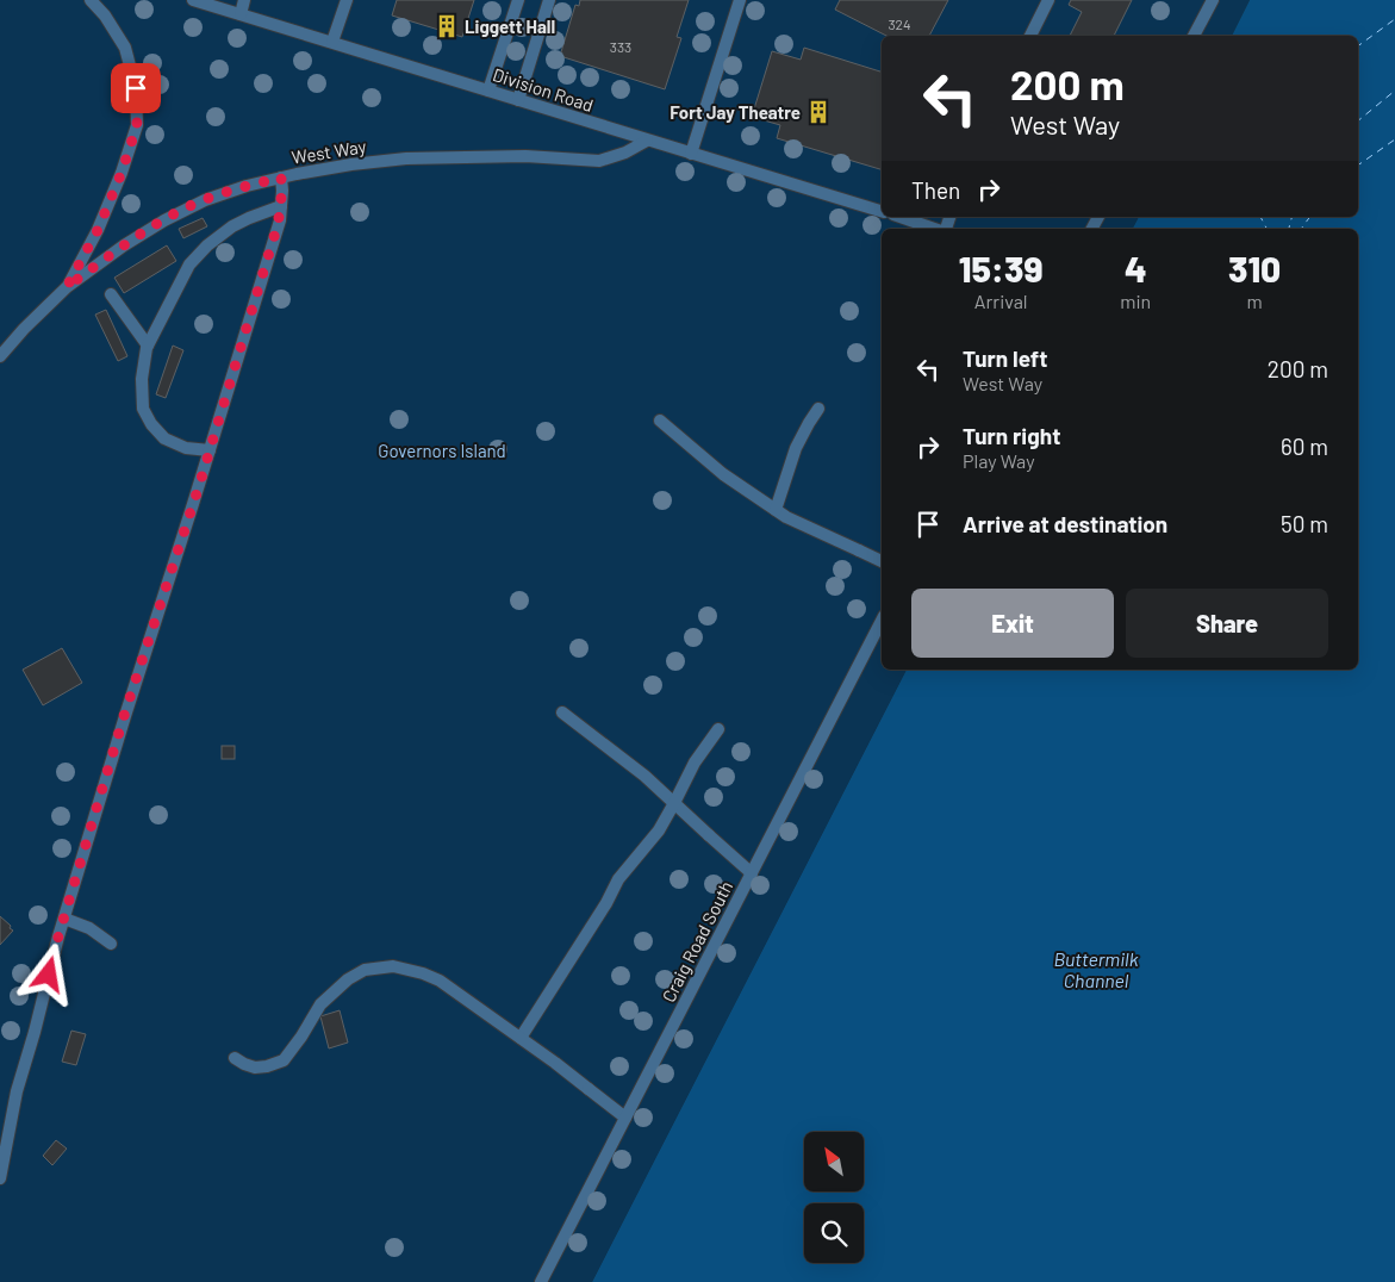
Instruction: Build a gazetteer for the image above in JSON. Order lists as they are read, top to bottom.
{
  "streets": {
    "street": ["Division Road", "West Way", "Craig Road South"]
  },
  "crossings": [
    ["Division Road", "West Way"]
  ],
  "water": ["Buttermilk Channel"],
  "parks": ["Governors Island"],
  "places": {
    "building": ["Liggett Hall", "Fort Jay Theatre"]
  },
  "house_numbers": ["324", "333"],
  "north": "top left",
  "page": {
    "turn": ["200 m", "West Way"],
    "then": "Then",
    "eta": [
      "15:39",
      "Arrival",
      "4",
      "min",
      "310",
      "m"
    ],
    "list": [
      {
        "name": "Turn left",
        "note": "West Way",
        "value": "200 m"
      },
      {
        "name": "Turn right",
        "note": "Play Way",
        "value": "60 m"
      },
      {
        "name": "Arrive at destination",
        "value": "50 m"
      }
    ],
    "buttons": ["Exit", "Share"]
  }
}
